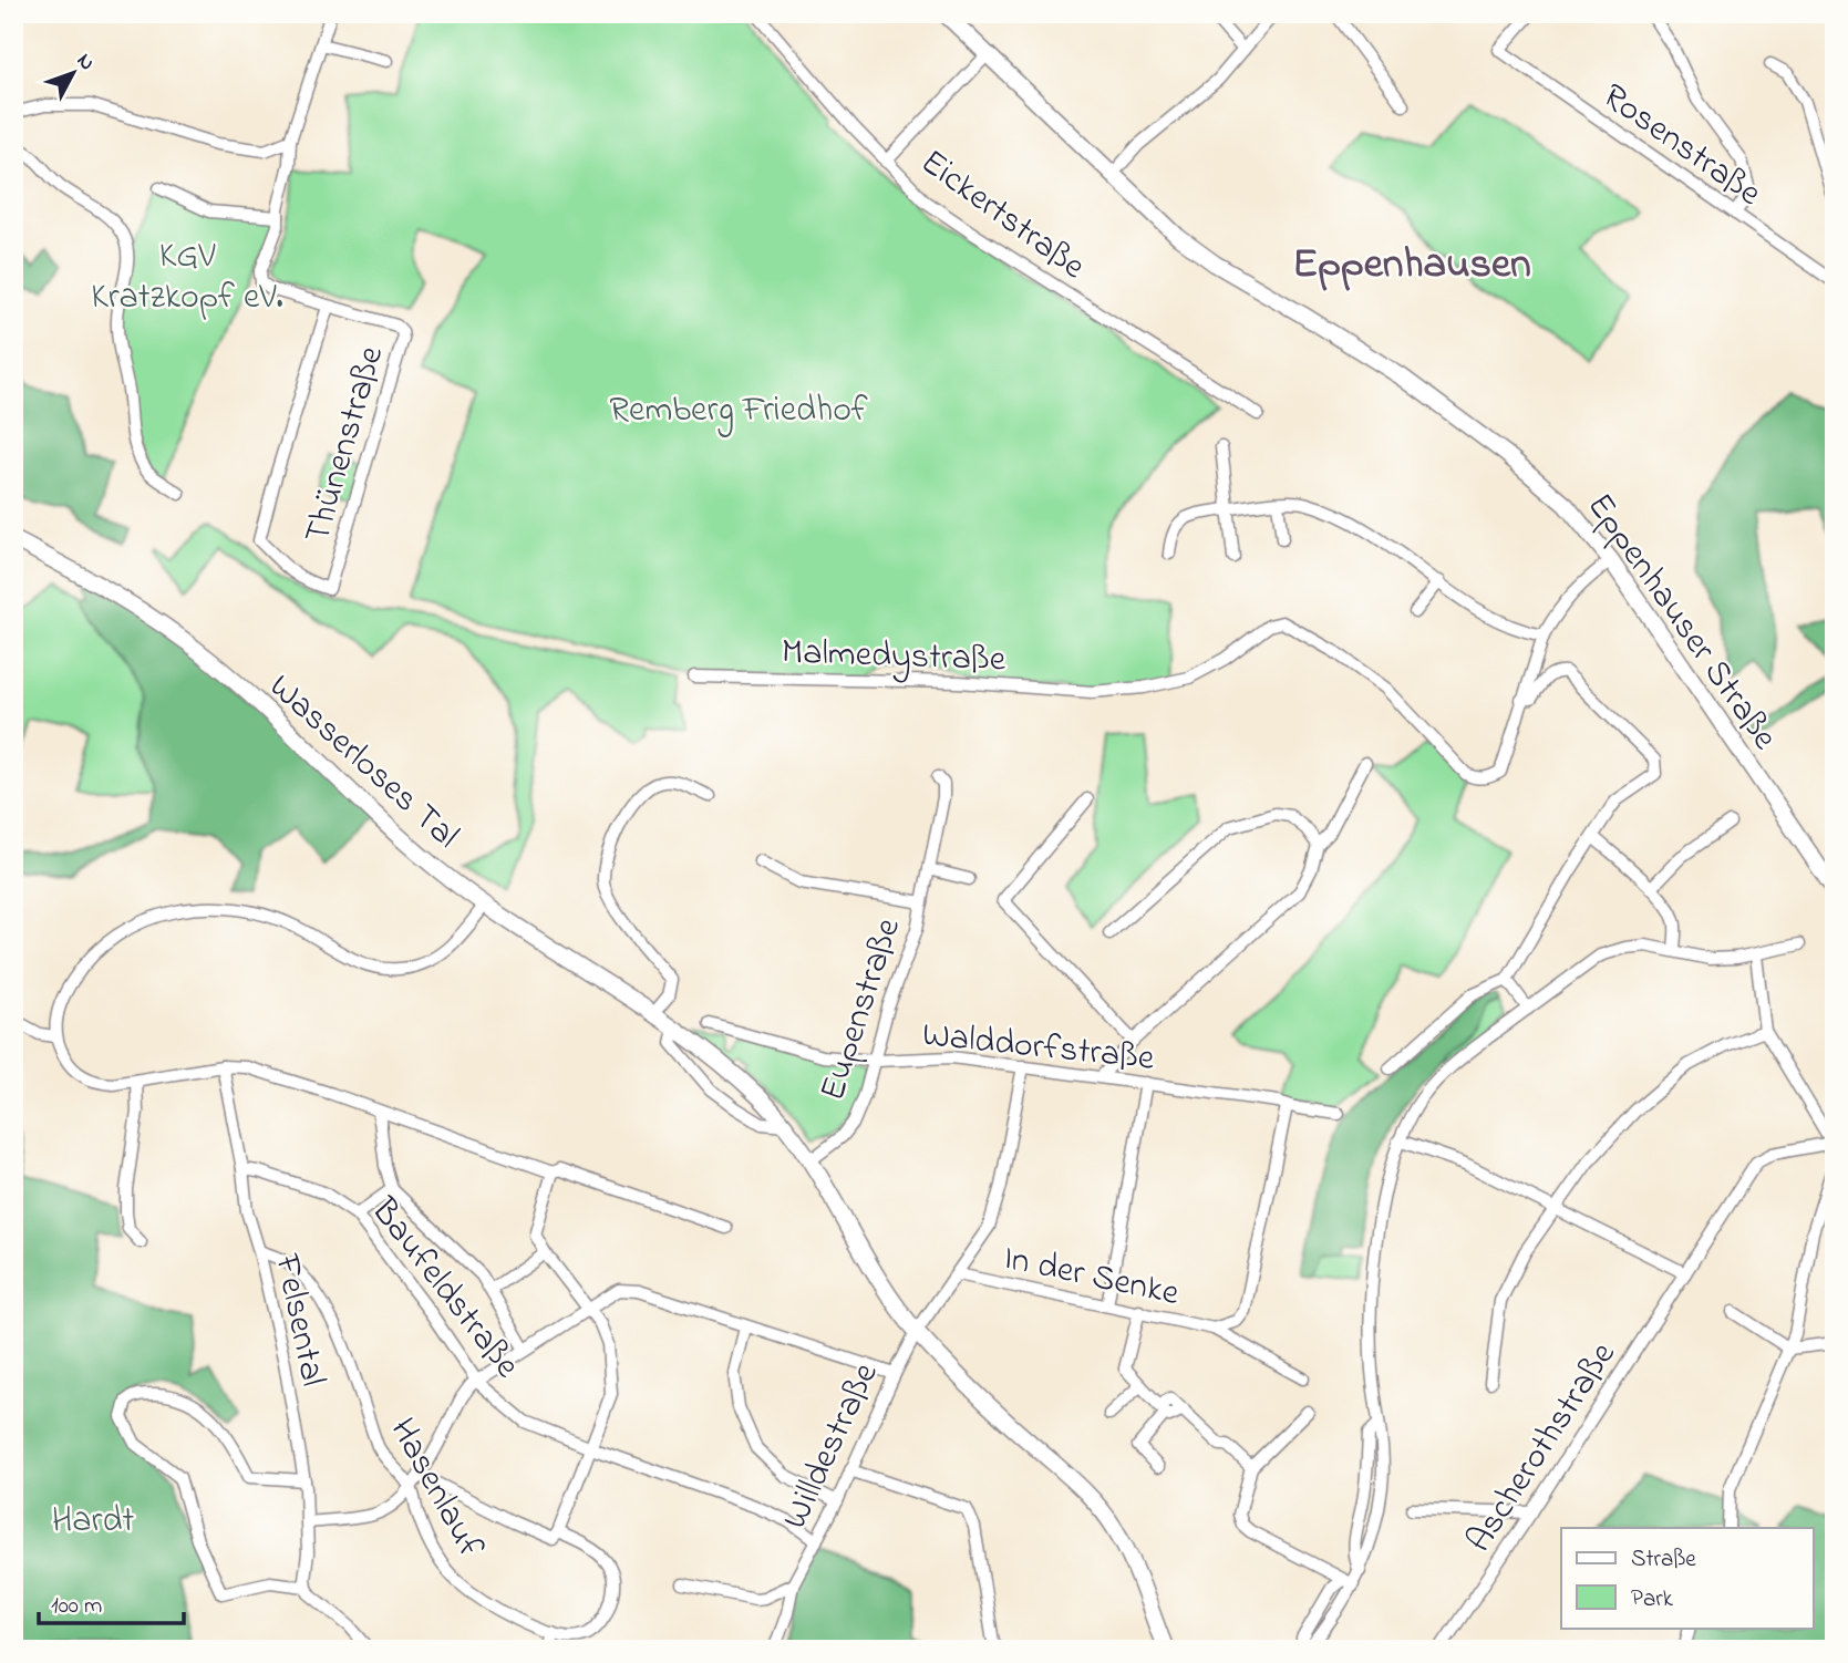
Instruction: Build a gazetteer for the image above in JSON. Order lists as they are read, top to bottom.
{
  "streets": {
    "main road": ["Eppenhauser Straße", "Wasserloses Tal"],
    "street": [
      "Rosenstraße",
      "Eickertstraße",
      "Thünenstraße",
      "Malmedystraße",
      "Eupenstraße",
      "Walddorfstraße",
      "In der Senke",
      "Baufeldstraße",
      "Felsental",
      "Willdestraße",
      "Ascherothstraße",
      "Hasenlauf"
    ]
  },
  "crossings": [
    ["Wasserloses Tal", "Eupenstraße"],
    ["Wasserloses Tal", "Willdestraße"],
    ["Eupenstraße", "Walddorfstraße"],
    ["Walddorfstraße", "In der Senke"],
    ["Walddorfstraße", "Willdestraße"],
    ["In der Senke", "Willdestraße"],
    ["Baufeldstraße", "Felsental"],
    ["Baufeldstraße", "Willdestraße"],
    ["Felsental", "Hasenlauf"]
  ],
  "districts": ["Eppenhausen"],
  "parks": ["KGV Kratzkopf eV.", "Remberg Friedhof", "Hardt"],
  "legend": ["Straße", "Park"],
  "scale_bar": "100 m",
  "north": "top right"
}
